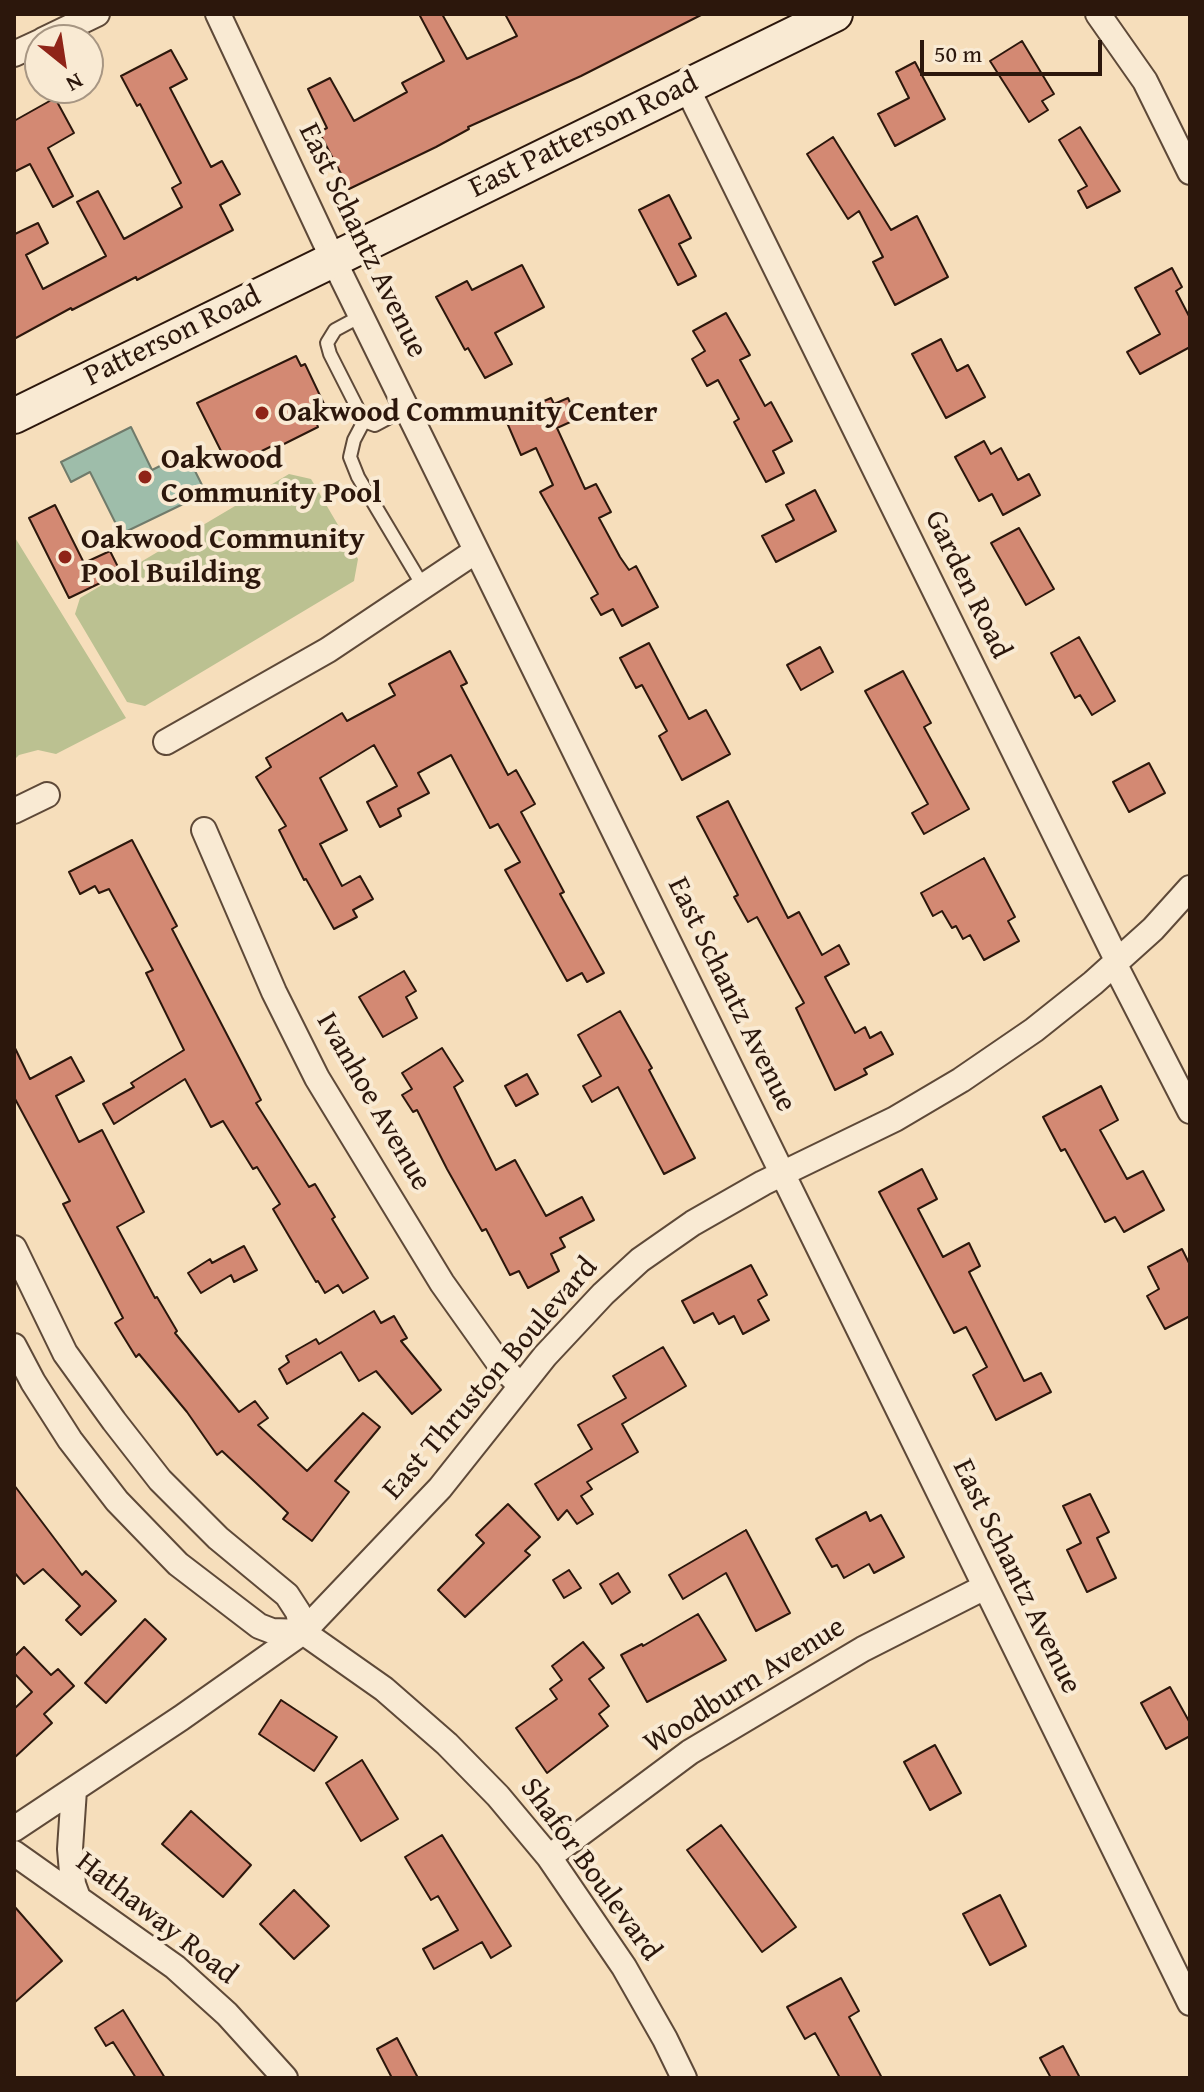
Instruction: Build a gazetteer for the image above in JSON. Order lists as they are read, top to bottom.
{
  "streets": {
    "main road": ["East Patterson Road", "Patterson Road"],
    "street": [
      "East Schantz Avenue",
      "Garden Road",
      "Ivanhoe Avenue",
      "East Thruston Boulevard",
      "Woodburn Avenue",
      "Shafor Boulevard",
      "Hathaway Road"
    ]
  },
  "crossings": [
    ["East Patterson Road", "East Schantz Avenue"],
    ["East Patterson Road", "Patterson Road"],
    ["East Patterson Road", "Garden Road"],
    ["East Schantz Avenue", "Patterson Road"],
    ["East Schantz Avenue", "East Thruston Boulevard"],
    ["East Schantz Avenue", "Woodburn Avenue"],
    ["Garden Road", "East Thruston Boulevard"],
    ["Ivanhoe Avenue", "East Thruston Boulevard"],
    ["East Thruston Boulevard", "Shafor Boulevard"],
    ["Woodburn Avenue", "Shafor Boulevard"]
  ],
  "places": ["Oakwood Community Center", "Oakwood Community Pool", "Oakwood Community Pool Building"],
  "scale_bar": "50 m",
  "north": "bottom right"
}
